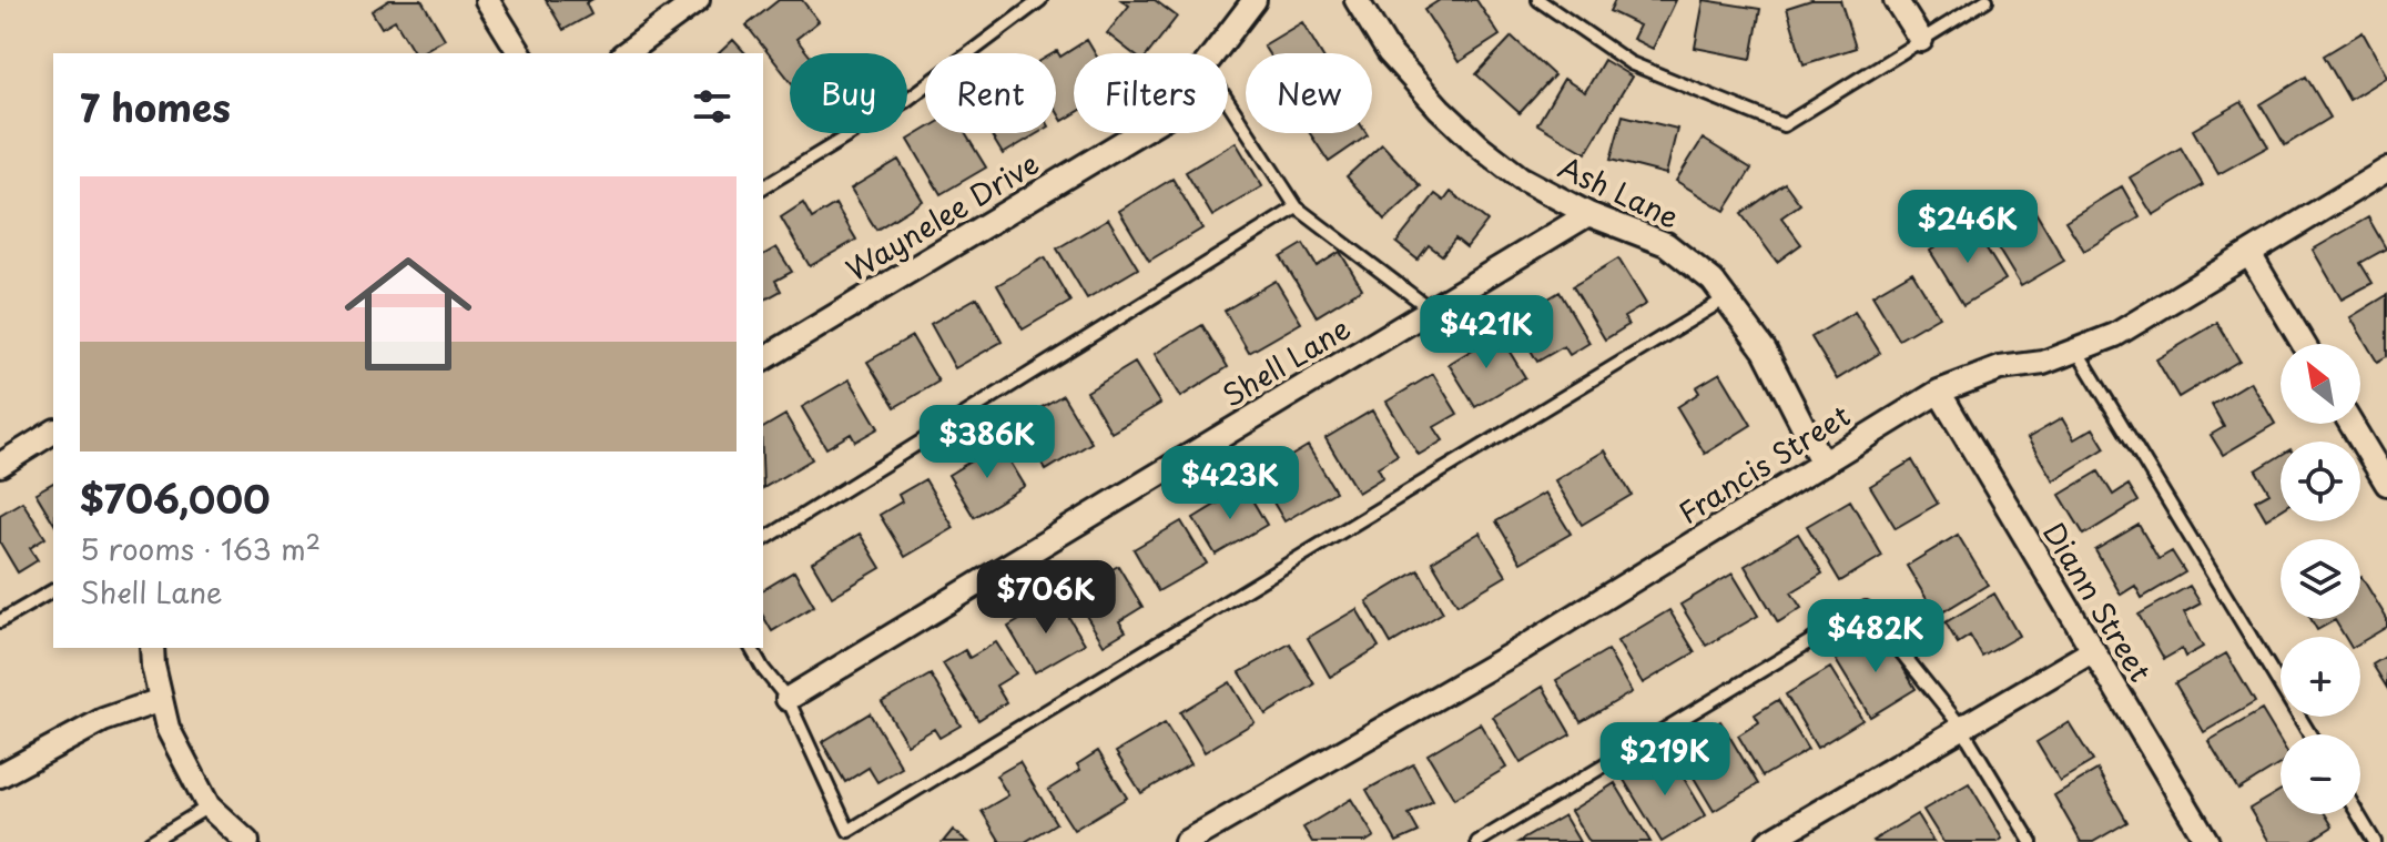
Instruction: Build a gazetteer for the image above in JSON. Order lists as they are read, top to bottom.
{
  "streets": {
    "street": [
      "Ash Lane",
      "Waynelee Drive",
      "Shell Lane",
      "Francis Street",
      "Diann Street"
    ]
  },
  "crossings": [
    ["Ash Lane", "Shell Lane"],
    ["Ash Lane", "Francis Street"],
    ["Francis Street", "Diann Street"]
  ],
  "north": "top left",
  "page": {
    "chip": [
      "Buy",
      "Rent",
      "Filters",
      "New"
    ],
    "heading": "7 homes",
    "list": [
      {
        "name": "$706,000",
        "note": "5 rooms · 163 m² · Shell Lane"
      }
    ],
    "price": [
      "$246K",
      "$421K",
      "$386K",
      "$423K",
      "$706K",
      "$482K",
      "$219K"
    ],
    "map_buttons": ["+", "−"]
  }
}
